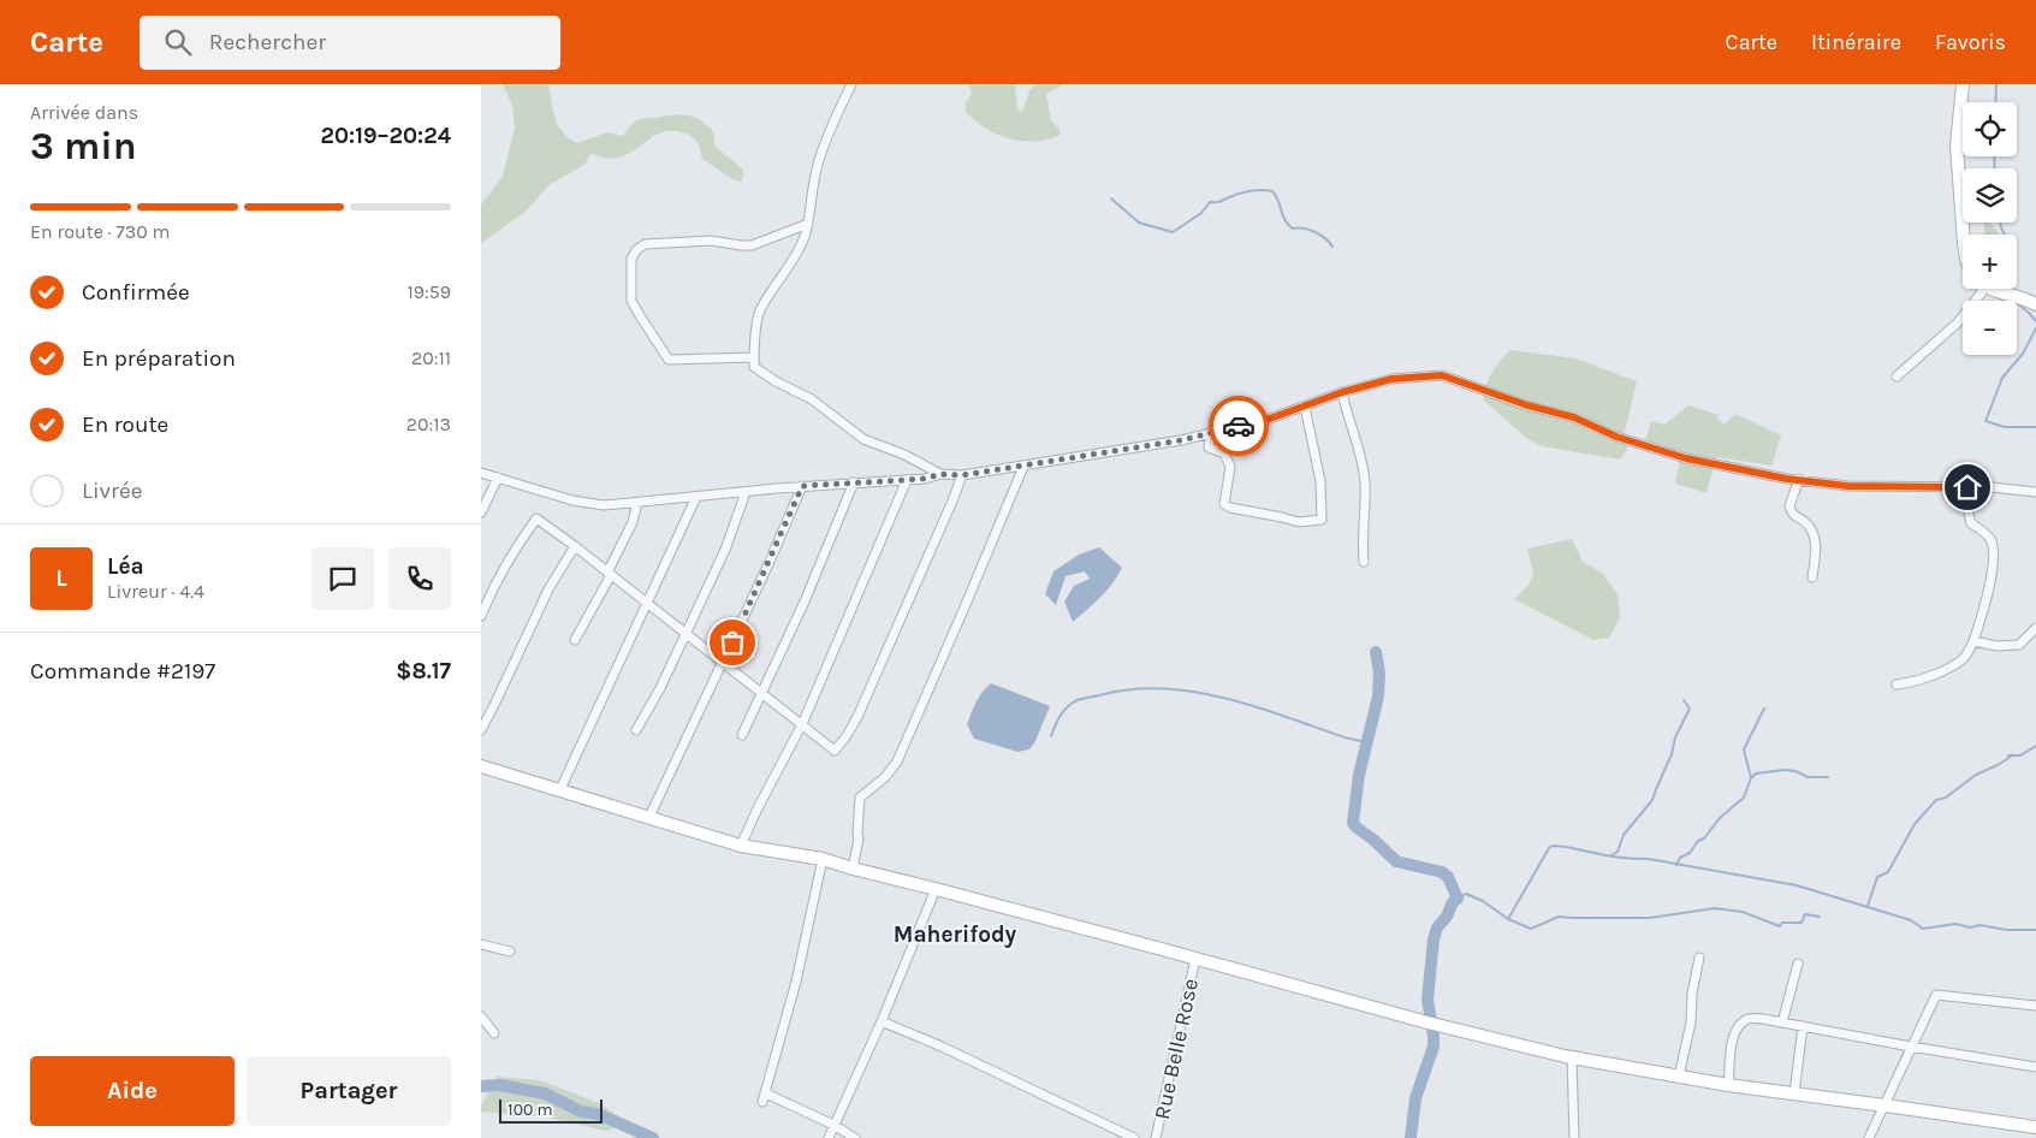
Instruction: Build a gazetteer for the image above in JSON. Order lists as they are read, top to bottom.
{
  "streets": {
    "street": ["Rue Belle Rose"]
  },
  "districts": ["Maherifody"],
  "scale_bar": "100 m",
  "page": {
    "header": "Carte",
    "search": "Rechercher",
    "nav": ["Carte", "Itinéraire", "Favoris"],
    "heading": ["3 min", "Arrivée dans", "20:19–20:24"],
    "panel": [
      "Léa",
      "Livreur · 4.4",
      "Commande #2197",
      "$8.17"
    ],
    "map_buttons": ["+", "−"],
    "bar": "En route · 730 m",
    "list": [
      ["Confirmée", "19:59"],
      ["En préparation", "20:11"],
      ["En route", "20:13"],
      "Livrée"
    ],
    "round": "L",
    "buttons": ["Aide", "Partager"],
    "scale": "100 m"
  }
}
